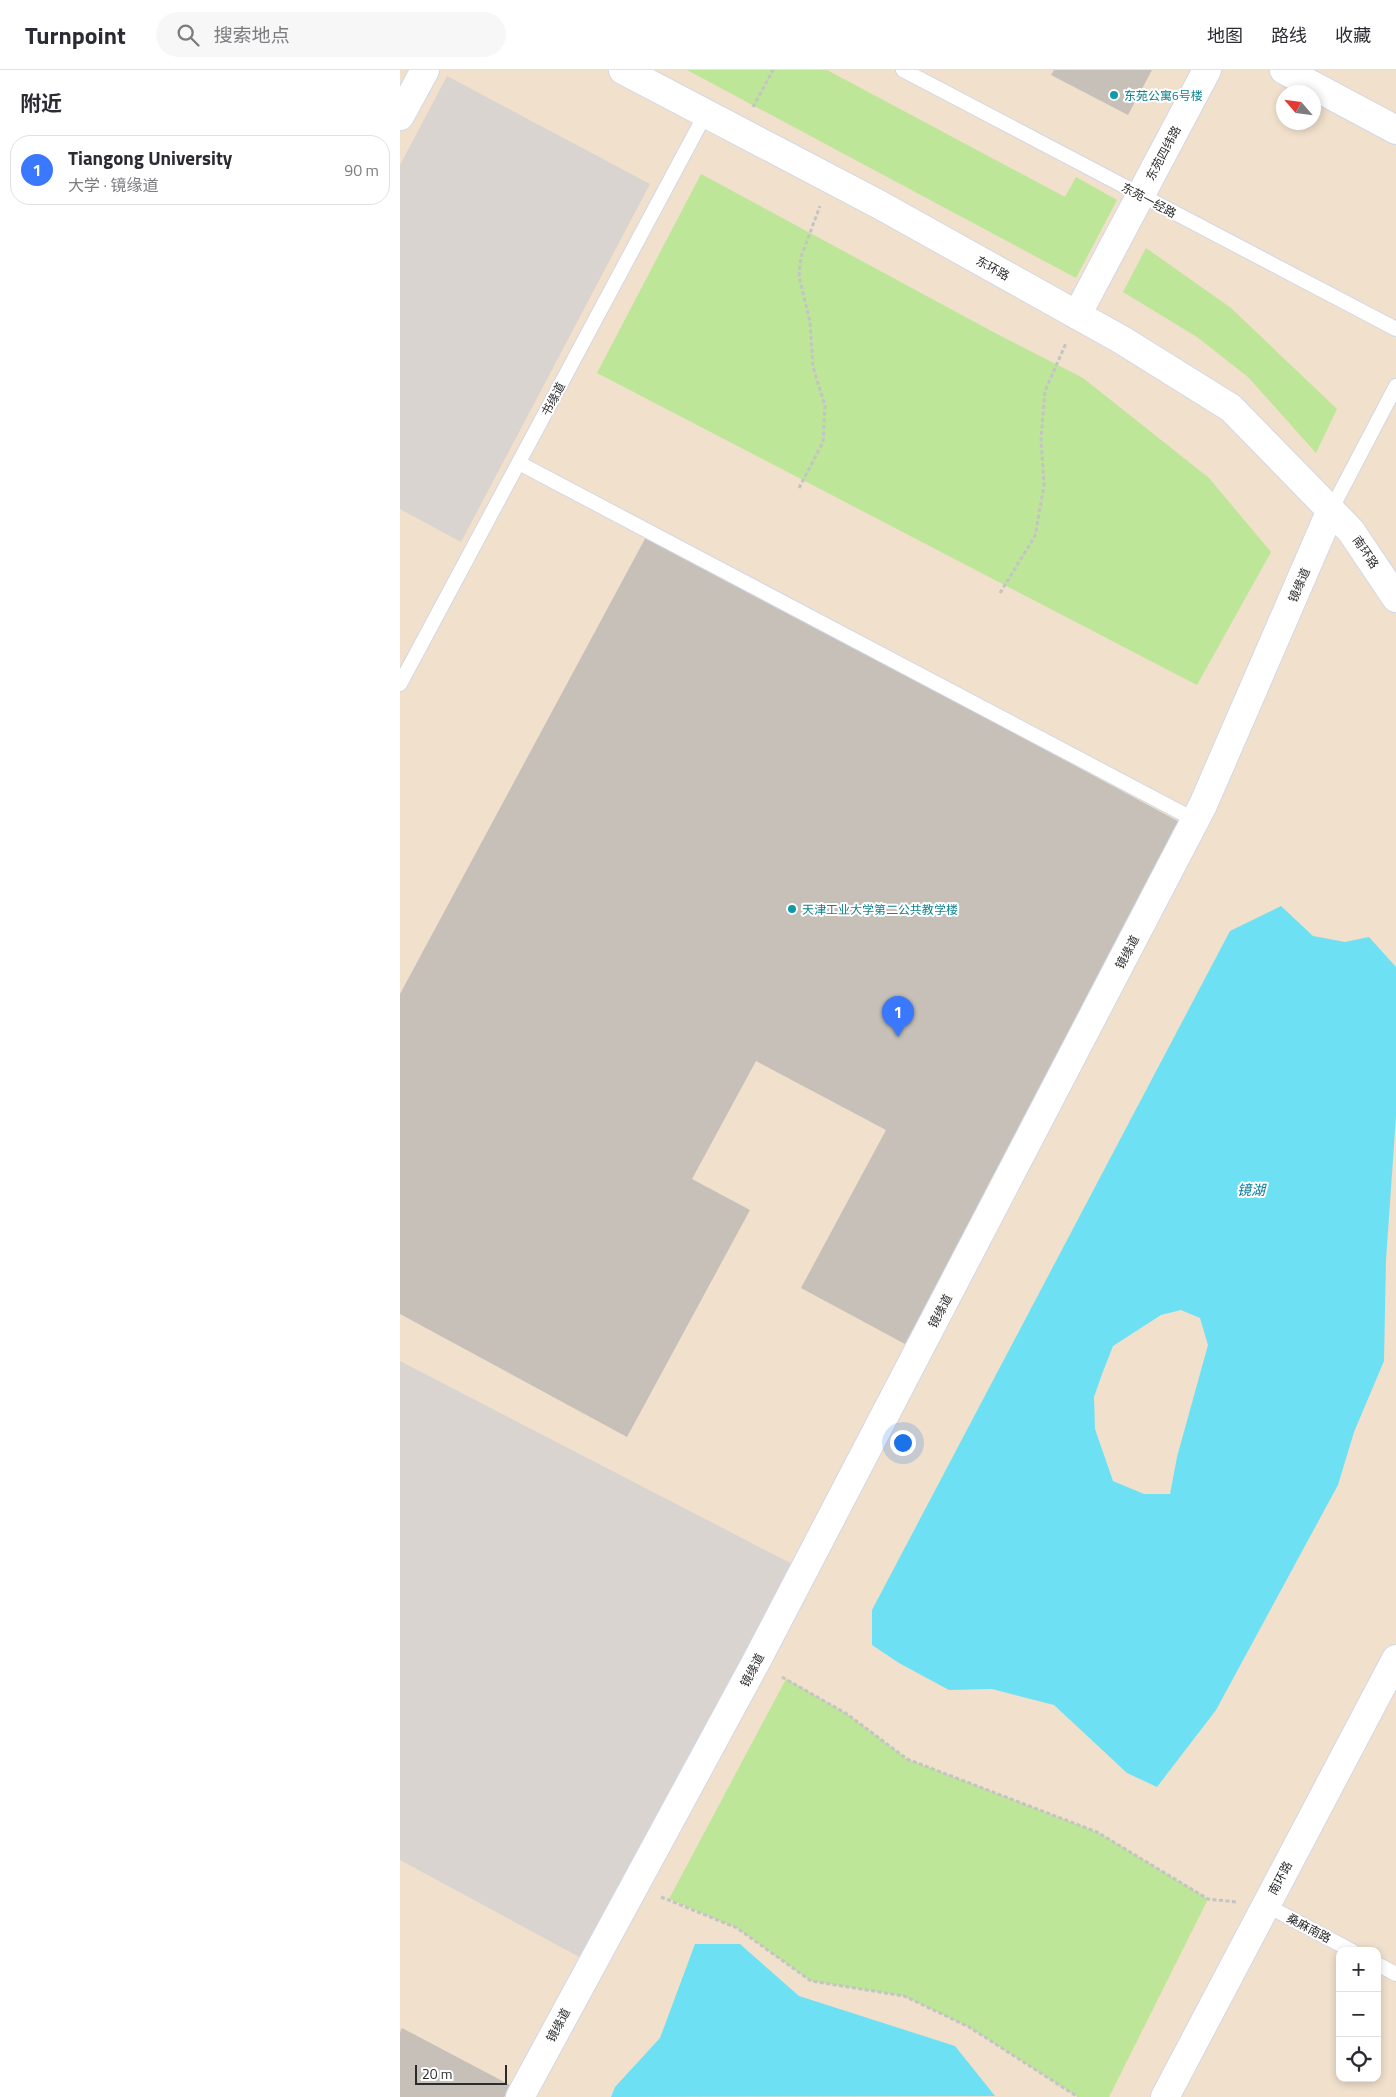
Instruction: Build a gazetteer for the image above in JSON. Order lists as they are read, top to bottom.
{
  "streets": {
    "street": [
      "东苑四纬路",
      "东环路",
      "南环路",
      "镜缘道"
    ],
    "lane": ["东苑一经路", "书缘道", "桑麻南路"]
  },
  "crossings": [
    ["东苑四纬路", "东苑一经路"],
    ["东苑四纬路", "东环路"],
    ["东环路", "书缘道"],
    ["东环路", "南环路"],
    ["东环路", "镜缘道"],
    ["南环路", "镜缘道"],
    ["南环路", "桑麻南路"]
  ],
  "water": ["镜湖"],
  "places": ["东苑公寓6号楼", "天津工业大学第二公共教学楼"],
  "scale_bar": "20 m",
  "north": "top left",
  "page": {
    "header": "Turnpoint",
    "search": "搜索地点",
    "nav": ["地图", "路线", "收藏"],
    "heading": "附近",
    "list": [
      {
        "mark": "1",
        "name": "Tiangong University",
        "note": "大学 · 镜缘道",
        "value": "90 m"
      }
    ],
    "pins": "1",
    "map_buttons": ["+", "−"],
    "scale": "20 m"
  }
}
